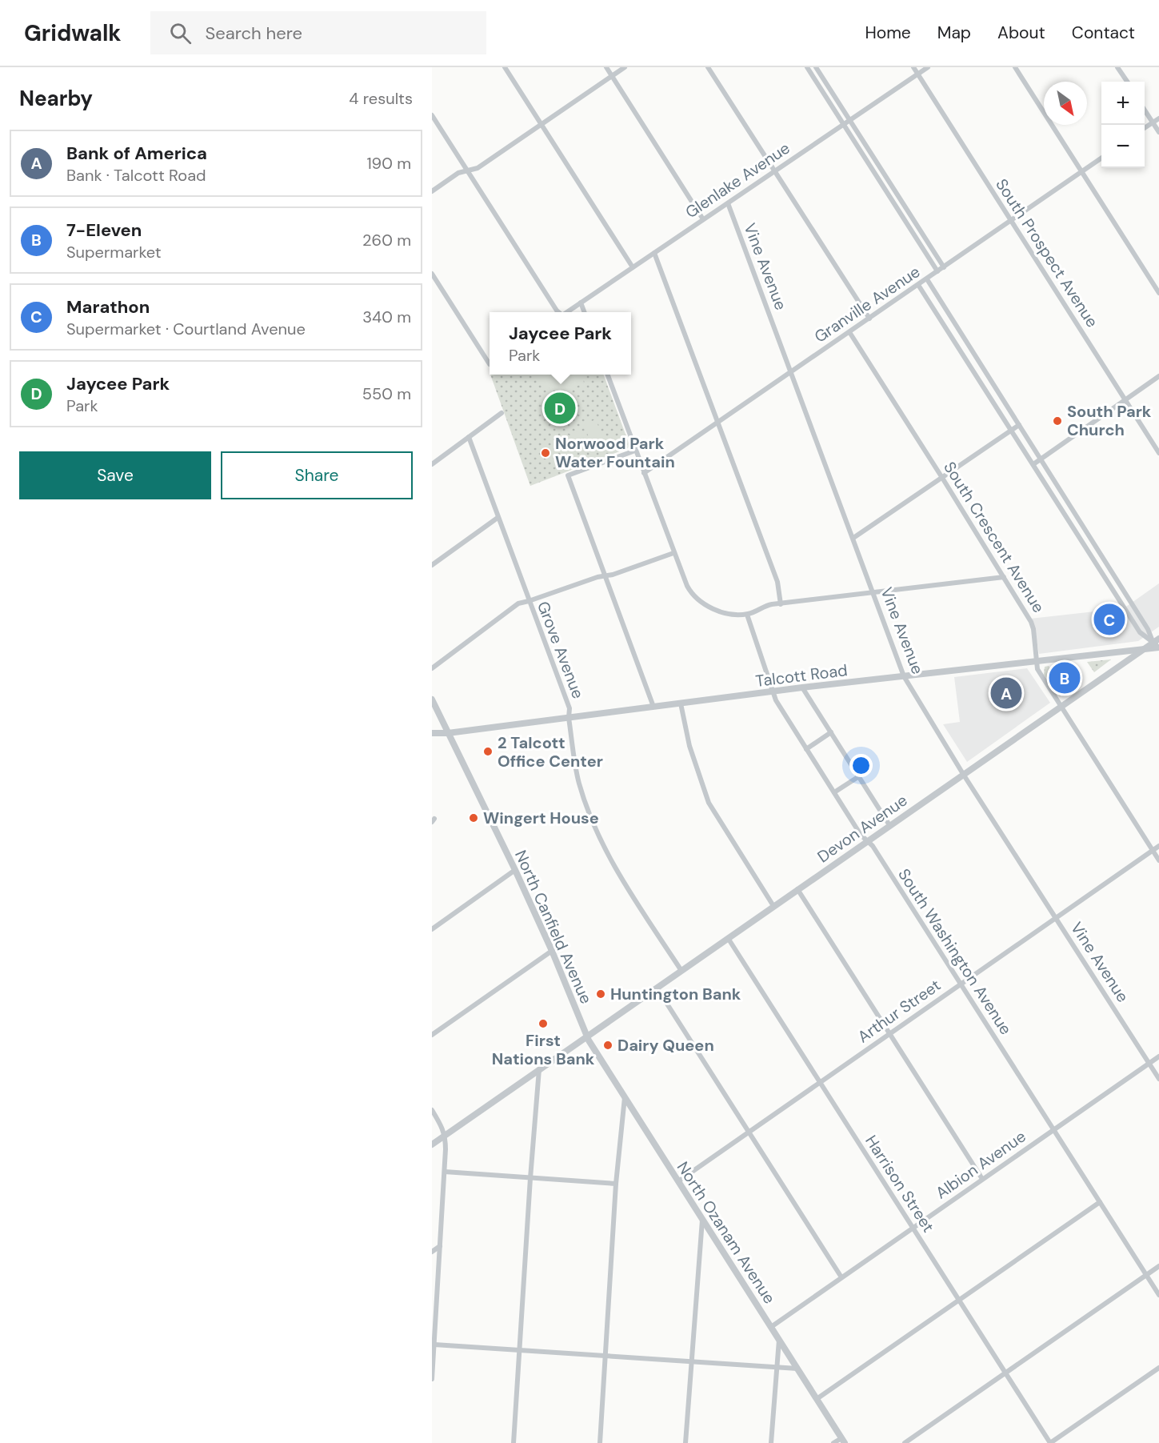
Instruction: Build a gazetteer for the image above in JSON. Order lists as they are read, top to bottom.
{
  "streets": {
    "street": [
      "Glenlake Avenue",
      "South Prospect Avenue",
      "Vine Avenue",
      "Granville Avenue",
      "South Crescent Avenue",
      "Grove Avenue",
      "Talcott Road",
      "Devon Avenue",
      "North Canfield Avenue",
      "South Washington Avenue",
      "Arthur Street",
      "Albion Avenue",
      "Harrison Street",
      "North Ozanam Avenue"
    ]
  },
  "crossings": [
    ["Glenlake Avenue", "South Prospect Avenue"],
    ["Glenlake Avenue", "Vine Avenue"],
    ["South Prospect Avenue", "Granville Avenue"],
    ["Vine Avenue", "Granville Avenue"],
    ["Vine Avenue", "Talcott Road"],
    ["Vine Avenue", "Devon Avenue"],
    ["Vine Avenue", "Arthur Street"],
    ["Vine Avenue", "Albion Avenue"],
    ["Granville Avenue", "South Crescent Avenue"],
    ["South Crescent Avenue", "Talcott Road"],
    ["South Crescent Avenue", "Devon Avenue"],
    ["South Crescent Avenue", "Arthur Street"],
    ["Grove Avenue", "Talcott Road"],
    ["Grove Avenue", "Devon Avenue"],
    ["Talcott Road", "Devon Avenue"],
    ["Talcott Road", "North Canfield Avenue"],
    ["Talcott Road", "South Washington Avenue"],
    ["Devon Avenue", "North Canfield Avenue"],
    ["Devon Avenue", "South Washington Avenue"],
    ["Devon Avenue", "Harrison Street"],
    ["Devon Avenue", "North Ozanam Avenue"],
    ["North Canfield Avenue", "North Ozanam Avenue"],
    ["South Washington Avenue", "Arthur Street"],
    ["South Washington Avenue", "Albion Avenue"],
    ["Arthur Street", "Harrison Street"],
    ["Arthur Street", "North Ozanam Avenue"],
    ["Albion Avenue", "Harrison Street"],
    ["Albion Avenue", "North Ozanam Avenue"]
  ],
  "places": [
    "South Park Church",
    "Norwood Park Water Fountain",
    "2 Talcott Office Center",
    "Wingert House",
    "Huntington Bank",
    "First Nations Bank",
    "Dairy Queen"
  ],
  "north": "bottom right",
  "page": {
    "header": "Gridwalk",
    "search": "Search here",
    "nav": [
      "Home",
      "Map",
      "About",
      "Contact"
    ],
    "heading": ["Nearby", "4 results"],
    "map_buttons": ["+", "−"],
    "list": [
      {
        "mark": "A",
        "name": "Bank of America",
        "note": "Bank · Talcott Road",
        "value": "190 m"
      },
      {
        "mark": "B",
        "name": "7-Eleven",
        "note": "Supermarket",
        "value": "260 m"
      },
      {
        "mark": "C",
        "name": "Marathon",
        "note": "Supermarket · Courtland Avenue",
        "value": "340 m"
      },
      {
        "mark": "D",
        "name": "Jaycee Park",
        "note": "Park",
        "value": "550 m"
      }
    ],
    "popup": ["Jaycee Park", "Park"],
    "pins": [
      "D",
      "C",
      "B",
      "A"
    ],
    "buttons": ["Save", "Share"]
  }
}
